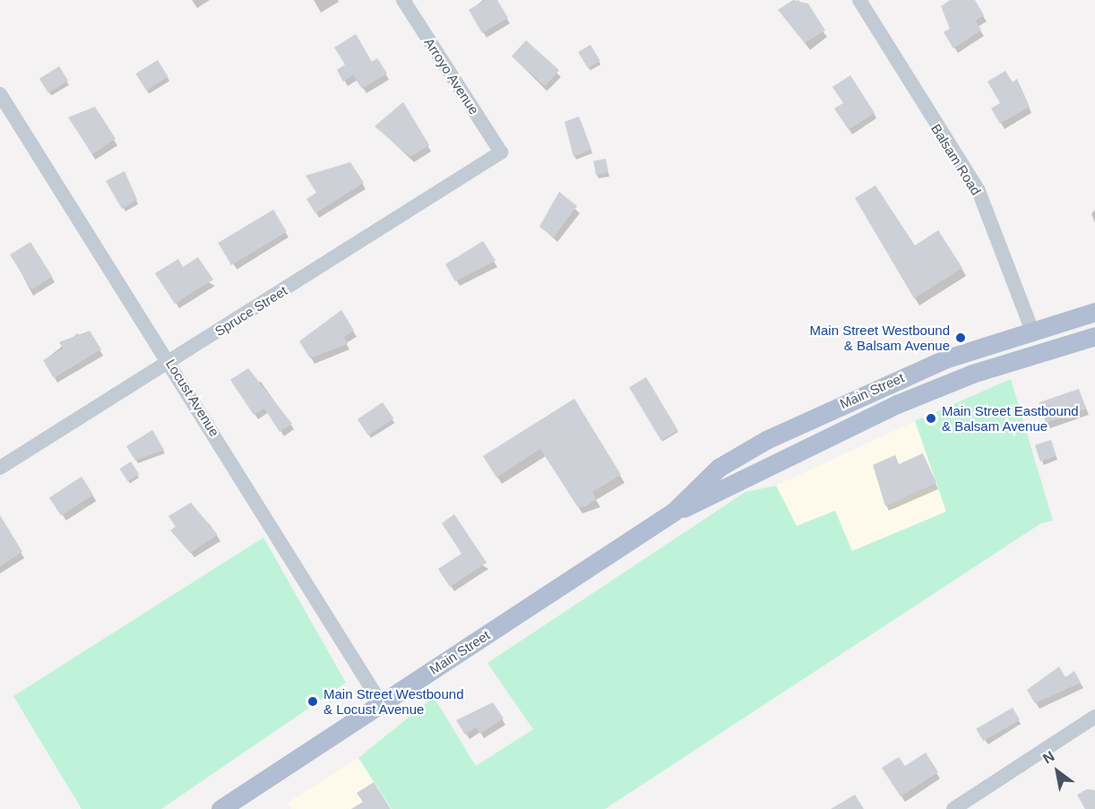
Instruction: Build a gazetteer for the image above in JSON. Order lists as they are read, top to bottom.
{
  "streets": {
    "main road": ["Main Street"],
    "street": [
      "Arroyo Avenue",
      "Balsam Road",
      "Spruce Street",
      "Locust Avenue"
    ]
  },
  "crossings": [
    ["Arroyo Avenue", "Spruce Street"],
    ["Balsam Road", "Main Street"],
    ["Spruce Street", "Locust Avenue"],
    ["Main Street", "Locust Avenue"]
  ],
  "places": ["Main Street Westbound & Balsam Avenue", "Main Street Eastbound & Balsam Avenue", "Main Street Westbound & Locust Avenue"],
  "north": "top left"
}
